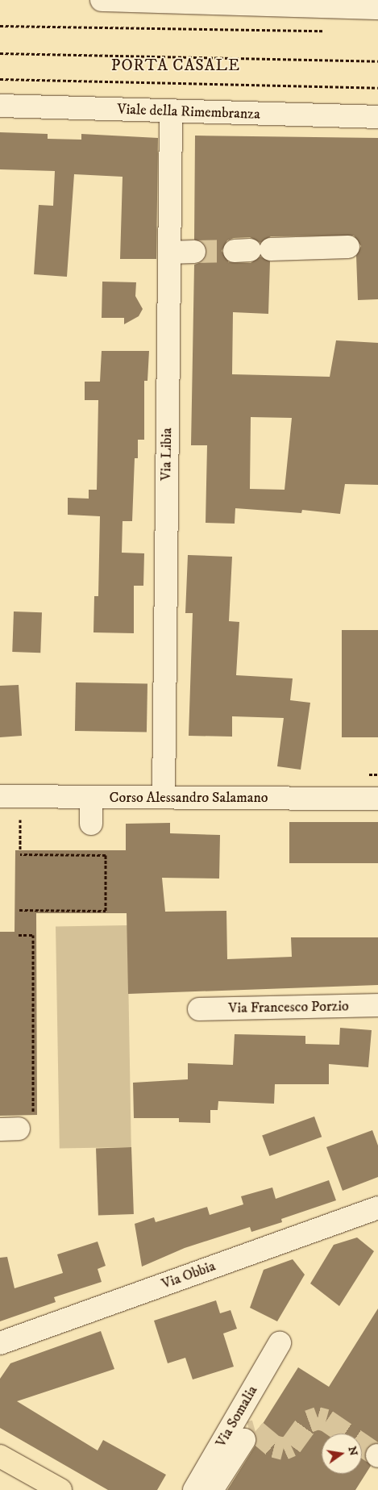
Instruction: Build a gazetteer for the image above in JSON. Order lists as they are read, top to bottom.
{
  "streets": {
    "street": [
      "Viale della Rimembranza",
      "Via Libia",
      "Corso Alessandro Salamano",
      "Via Francesco Porzio",
      "Via Obbia",
      "Via Somalia"
    ]
  },
  "crossings": [
    ["Viale della Rimembranza", "Via Libia"],
    ["Via Libia", "Corso Alessandro Salamano"]
  ],
  "districts": ["PORTA CASALE"],
  "north": "right"
}
